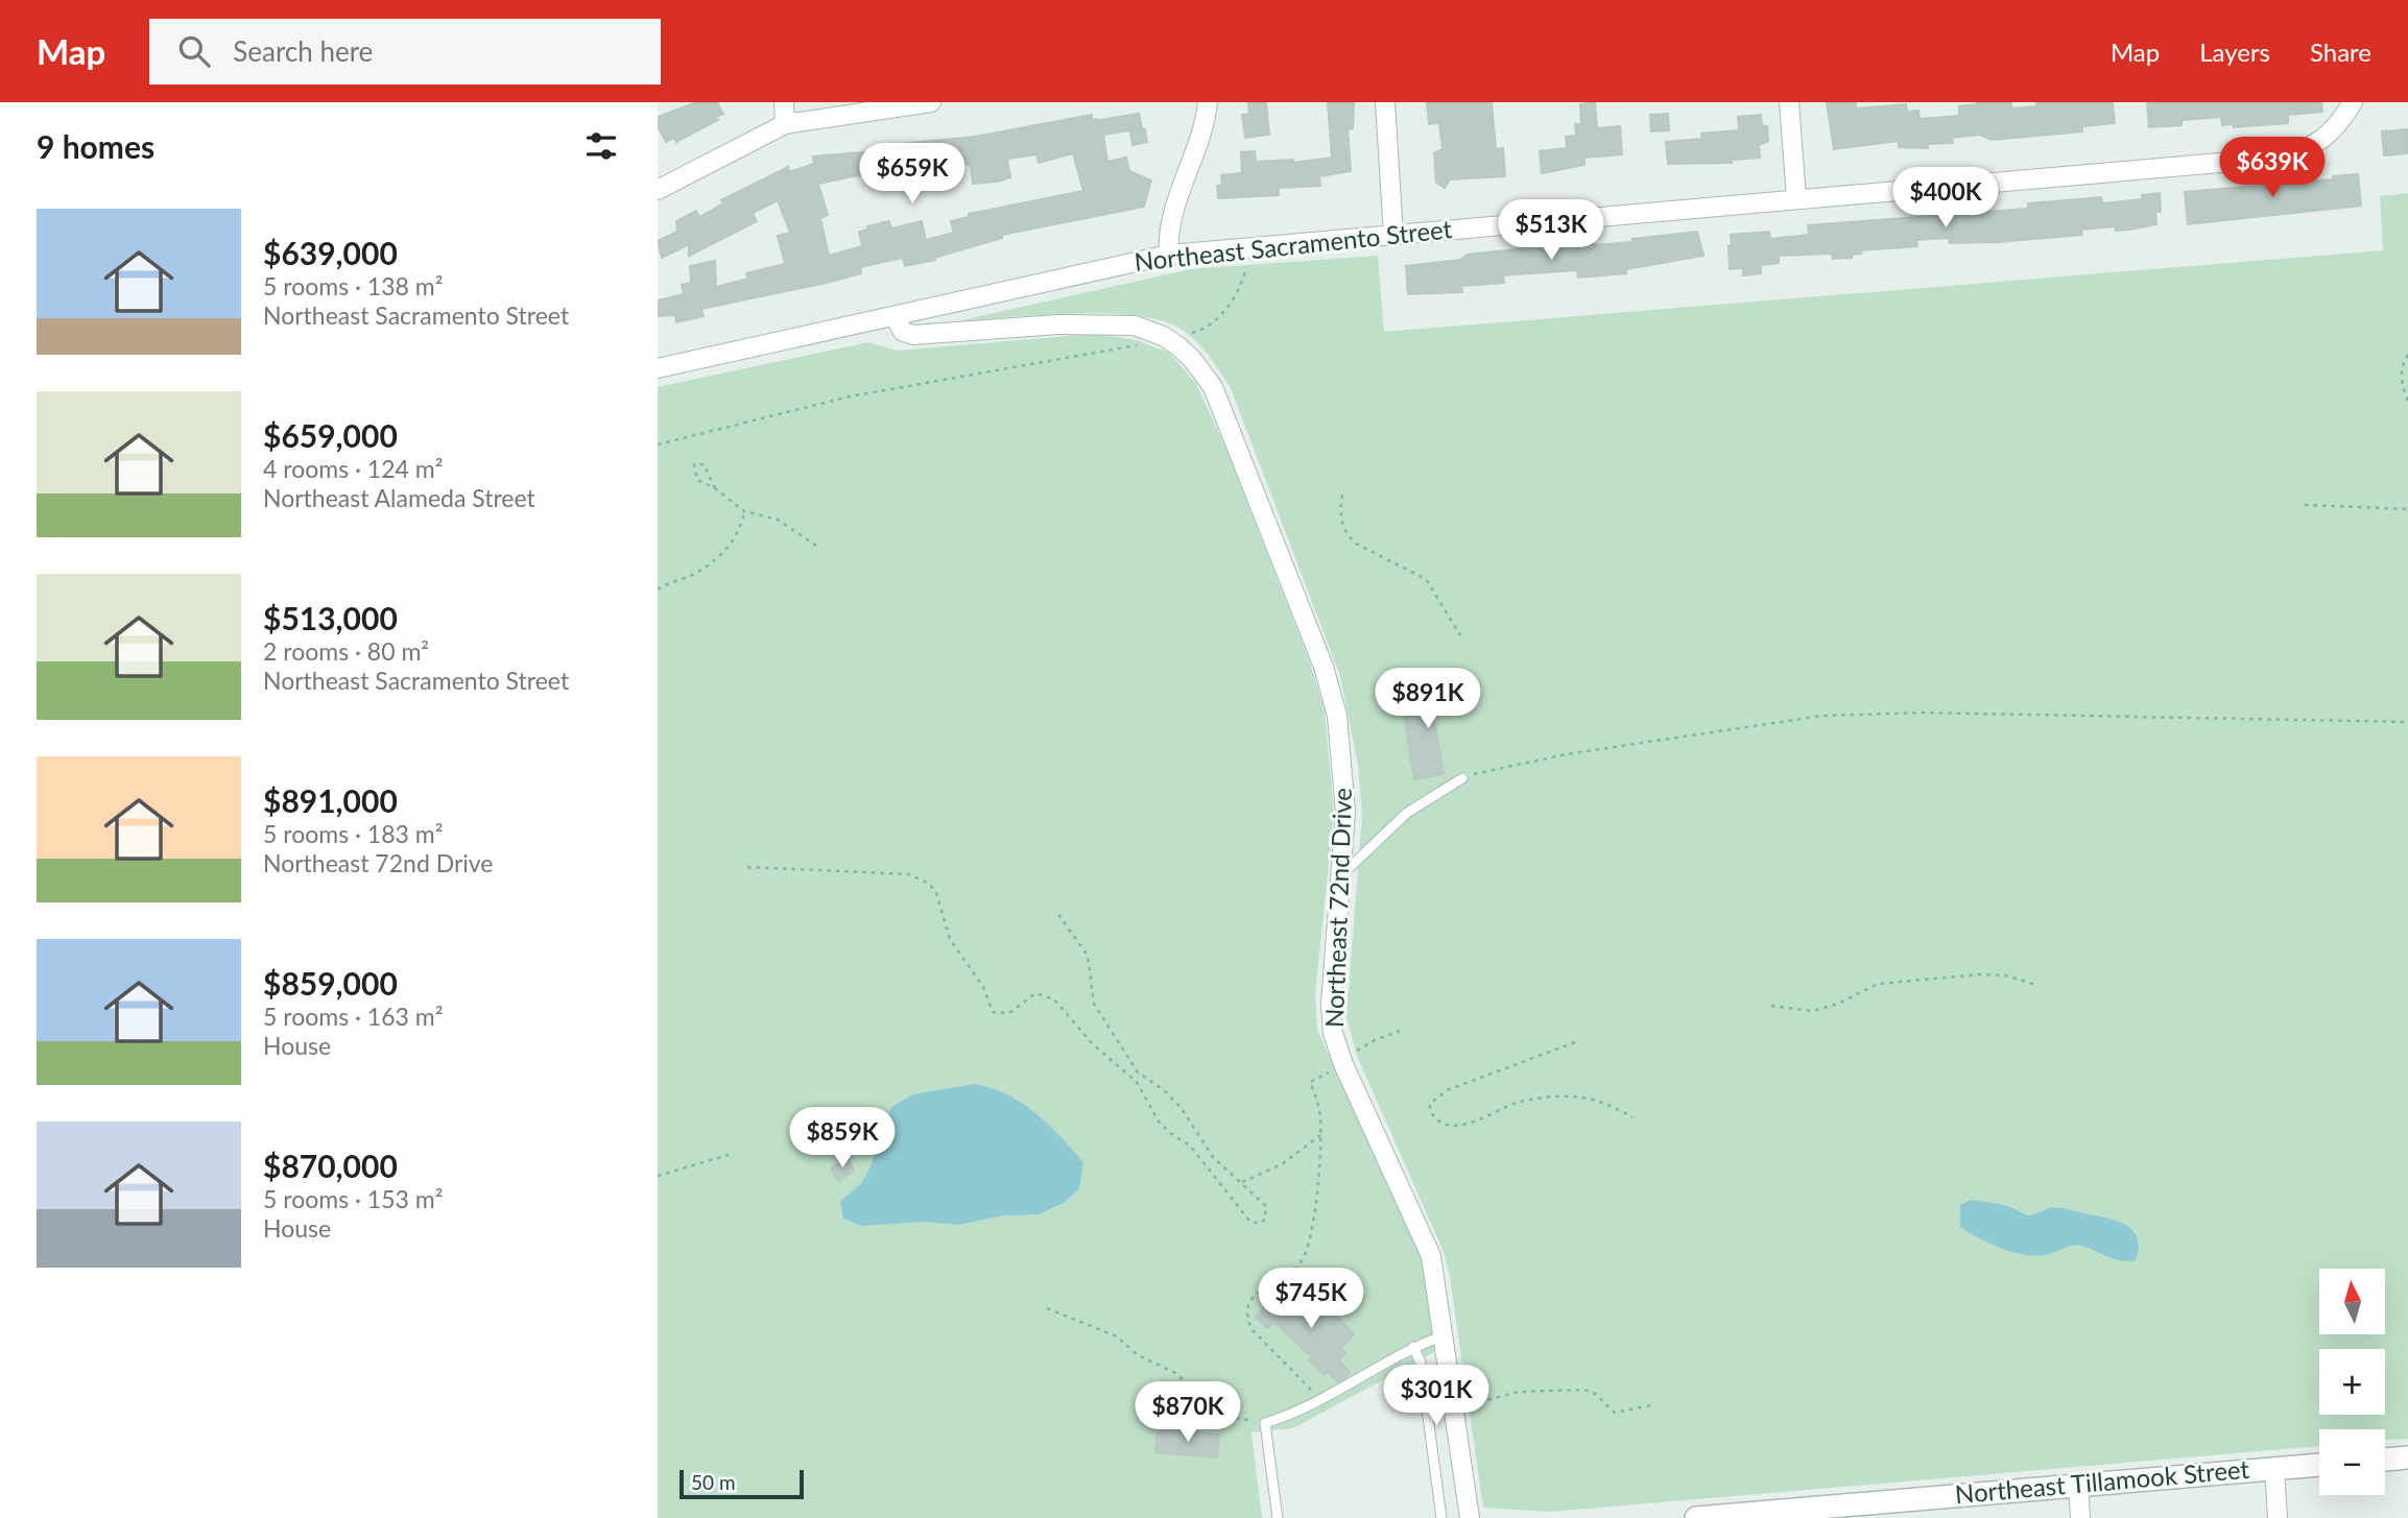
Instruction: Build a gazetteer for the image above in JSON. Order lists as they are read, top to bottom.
{
  "streets": {
    "street": ["Northeast Sacramento Street", "Northeast 72nd Drive", "Northeast Tillamook Street"]
  },
  "crossings": [
    ["Northeast Sacramento Street", "Northeast 72nd Drive"]
  ],
  "scale_bar": "50 m",
  "north": "top",
  "page": {
    "header": "Map",
    "search": "Search here",
    "nav": ["Map", "Layers", "Share"],
    "heading": "9 homes",
    "price": [
      "$639K",
      "$659K",
      "$400K",
      "$513K",
      "$891K",
      "$859K",
      "$745K",
      "$301K",
      "$870K"
    ],
    "list": [
      {
        "name": "$639,000",
        "note": "5 rooms · 138 m² · Northeast Sacramento Street"
      },
      {
        "name": "$659,000",
        "note": "4 rooms · 124 m² · Northeast Alameda Street"
      },
      {
        "name": "$513,000",
        "note": "2 rooms · 80 m² · Northeast Sacramento Street"
      },
      {
        "name": "$891,000",
        "note": "5 rooms · 183 m² · Northeast 72nd Drive"
      },
      {
        "name": "$859,000",
        "note": "5 rooms · 163 m² · House"
      },
      {
        "name": "$870,000",
        "note": "5 rooms · 153 m² · House"
      }
    ],
    "map_buttons": ["+", "−"],
    "scale": "50 m"
  }
}
